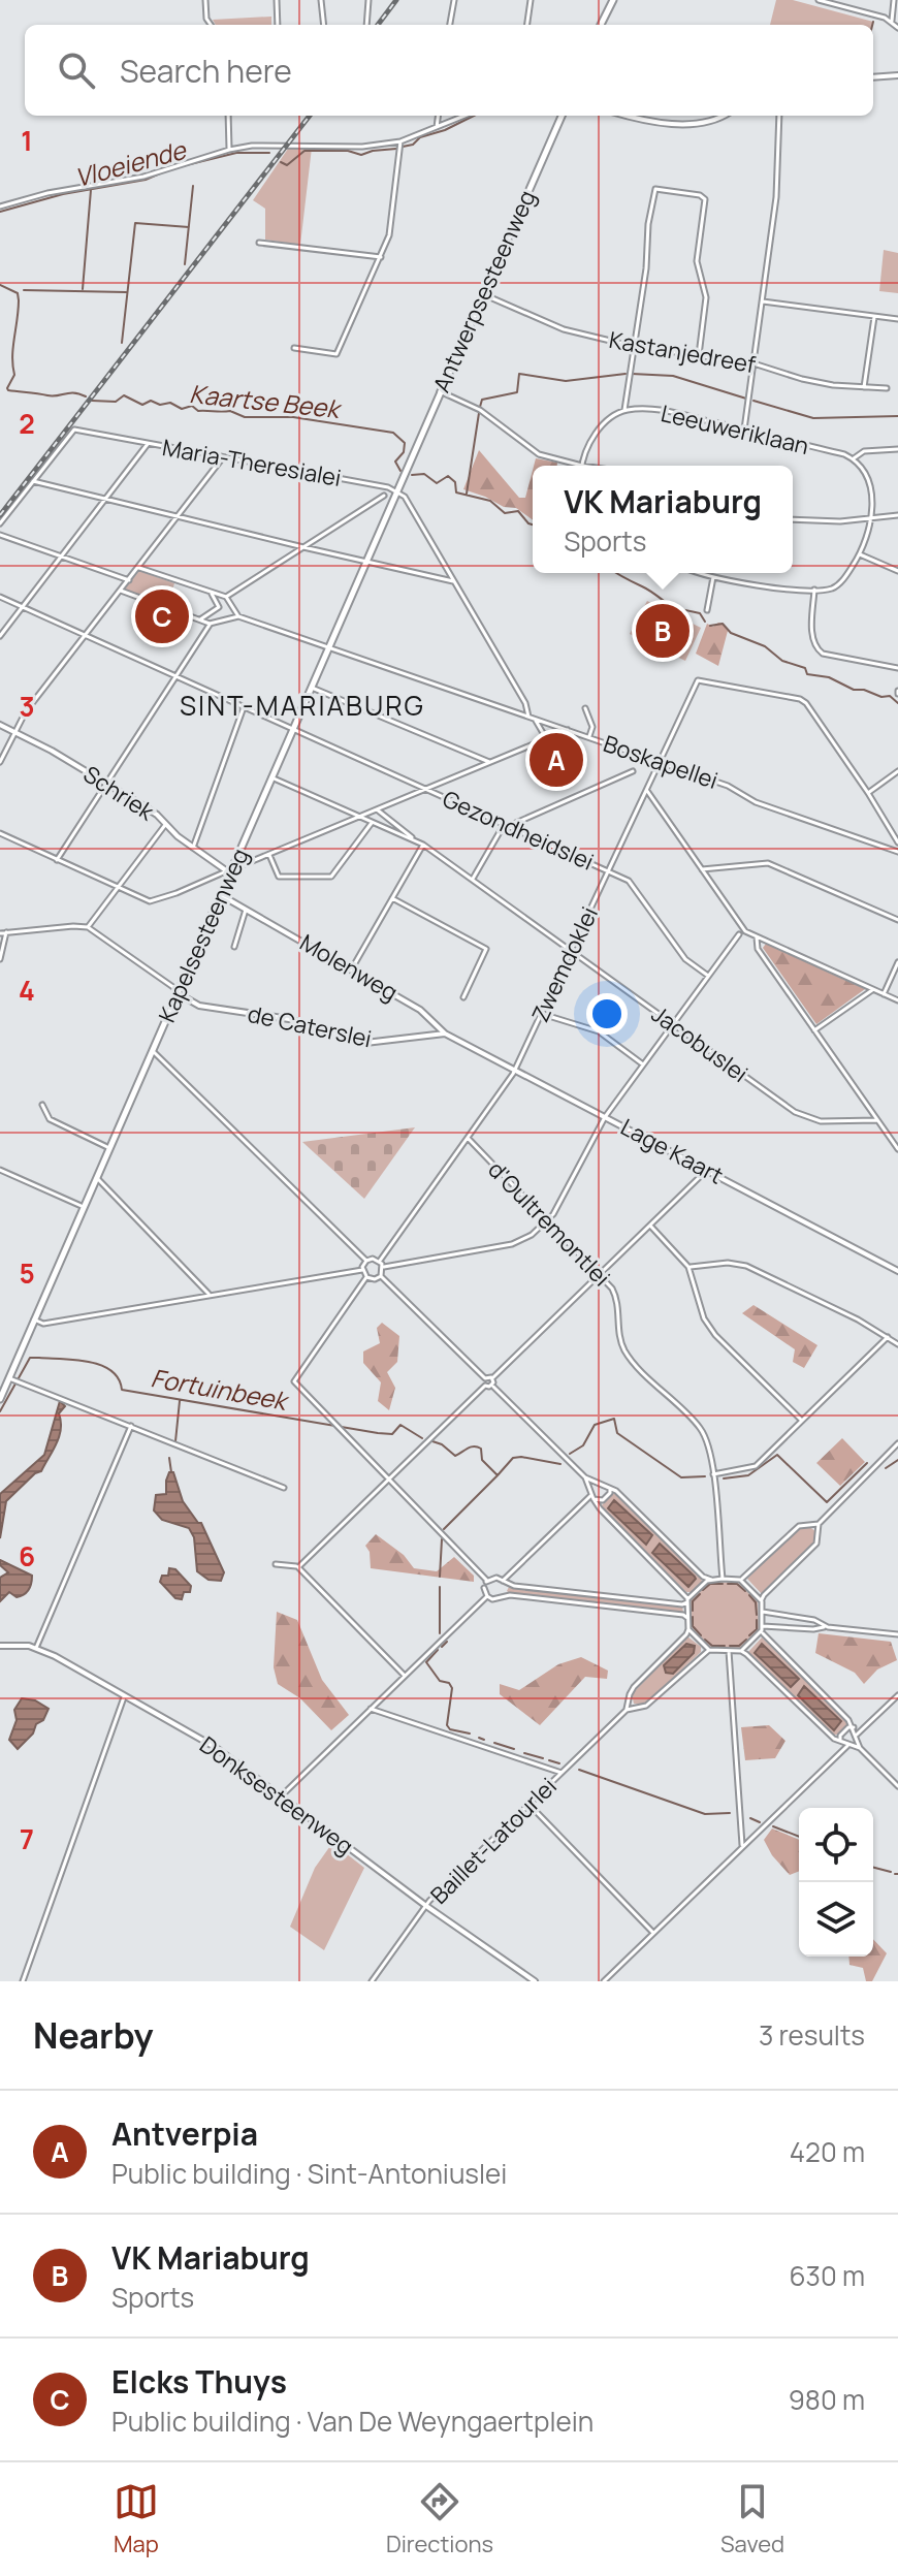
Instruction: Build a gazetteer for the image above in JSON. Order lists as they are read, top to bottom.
{
  "streets": {
    "main road": ["Antwerpsesteenweg", "Kapelsesteenweg"],
    "street": [
      "Kastanjedreef",
      "Leeuweriklaan",
      "Maria-Theresialei",
      "Boskapellei",
      "Schriek",
      "Gezondheidslei",
      "Zwemdoklei",
      "Molenweg",
      "de Caterslei",
      "Jacobuslei",
      "Lage Kaart",
      "d'Oultremontlei",
      "Donksesteenweg",
      "Baillet-Latourlei"
    ]
  },
  "crossings": [
    ["Antwerpsesteenweg", "Kastanjedreef"],
    ["Antwerpsesteenweg", "Kapelsesteenweg"],
    ["Maria-Theresialei", "Kapelsesteenweg"],
    ["Boskapellei", "Kapelsesteenweg"],
    ["Boskapellei", "Zwemdoklei"],
    ["Schriek", "Kapelsesteenweg"],
    ["Gezondheidslei", "Kapelsesteenweg"],
    ["Gezondheidslei", "Zwemdoklei"],
    ["Kapelsesteenweg", "Molenweg"],
    ["Kapelsesteenweg", "de Caterslei"],
    ["Kapelsesteenweg", "Jacobuslei"],
    ["Zwemdoklei", "Jacobuslei"],
    ["Zwemdoklei", "Lage Kaart"],
    ["Zwemdoklei", "d'Oultremontlei"],
    ["Molenweg", "de Caterslei"],
    ["Molenweg", "Lage Kaart"],
    ["de Caterslei", "Lage Kaart"],
    ["d'Oultremontlei", "Baillet-Latourlei"],
    ["Donksesteenweg", "Baillet-Latourlei"]
  ],
  "districts": ["SINT-MARIABURG"],
  "water": ["Vloeiende", "Kaartse Beek", "Fortuinbeek"],
  "page": {
    "search": "Search here",
    "popup": ["VK Mariaburg", "Sports"],
    "pins": ["C", "B", "A"],
    "heading": ["Nearby", "3 results"],
    "list": [
      {
        "mark": "A",
        "name": "Antverpia",
        "note": "Public building · Sint-Antoniuslei",
        "value": "420 m"
      },
      {
        "mark": "B",
        "name": "VK Mariaburg",
        "note": "Sports",
        "value": "630 m"
      },
      {
        "mark": "C",
        "name": "Elcks Thuys",
        "note": "Public building · Van De Weyngaertplein",
        "value": "980 m"
      }
    ],
    "nav": ["Map", "Directions", "Saved"]
  },
  "grid": {
    "rows": [
      "1",
      "2",
      "3",
      "4",
      "5",
      "6",
      "7"
    ]
  }
}
